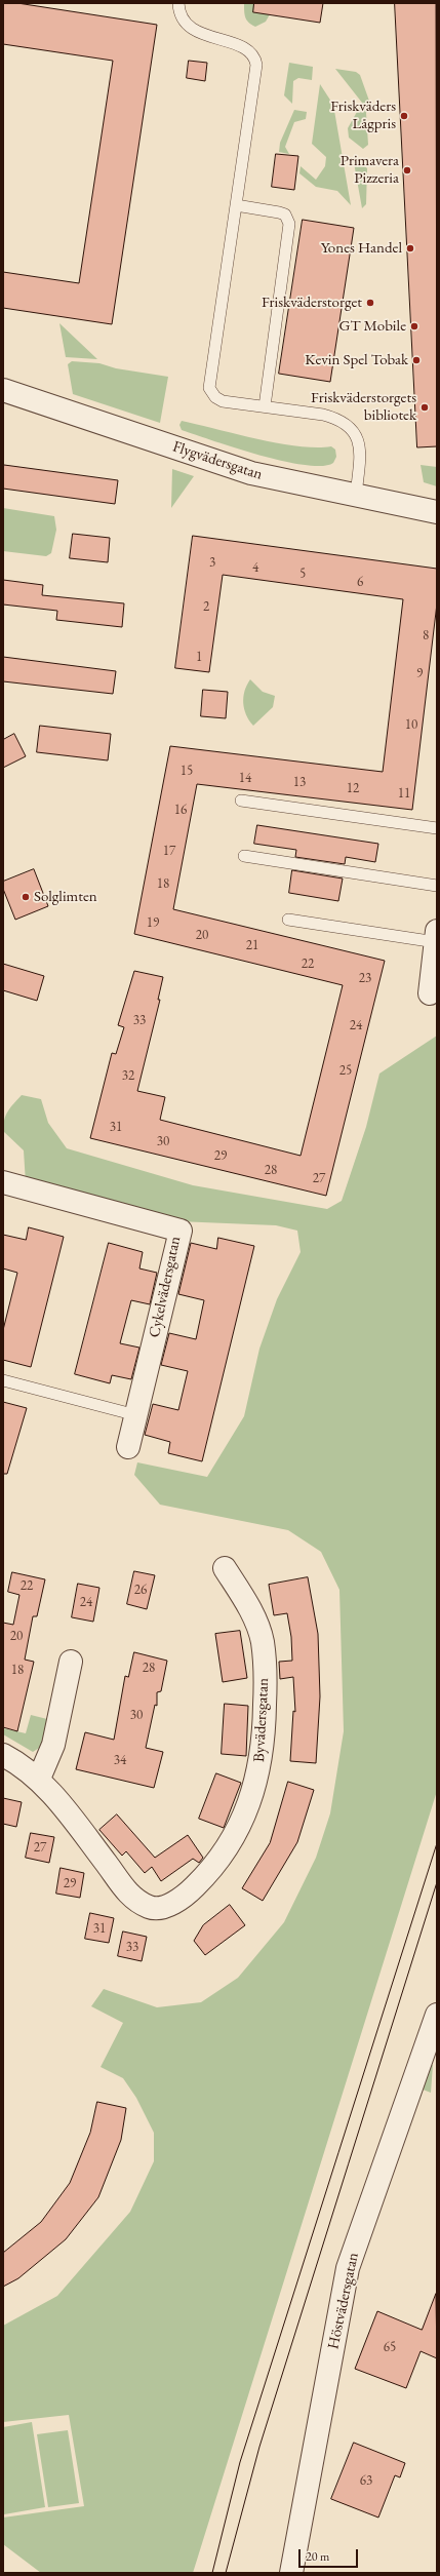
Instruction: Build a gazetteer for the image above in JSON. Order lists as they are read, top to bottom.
{
  "streets": {
    "street": [
      "Flygvädersgatan",
      "Cykelvädersgatan",
      "Byvädersgatan",
      "Höstvädersgatan"
    ]
  },
  "places": [
    "Friskväders Lågpris",
    "Primavera Pizzeria",
    "Yones Handel",
    "Friskväderstorget",
    "GT Mobile",
    "Kevin Spel Tobak",
    "Friskväderstorgets bibliotek",
    "Solglimten"
  ],
  "house_numbers": [
    "3",
    "4",
    "5",
    "6",
    "2",
    "8",
    "1",
    "9",
    "10",
    "15",
    "14",
    "13",
    "12",
    "11",
    "16",
    "17",
    "18",
    "19",
    "20",
    "21",
    "22",
    "23",
    "33",
    "24",
    "25",
    "32",
    "31",
    "30",
    "29",
    "28",
    "27",
    "22",
    "26",
    "24",
    "20",
    "28",
    "18",
    "30",
    "34",
    "27",
    "29",
    "31",
    "33",
    "65",
    "63"
  ],
  "scale_bar": "20 m"
}
